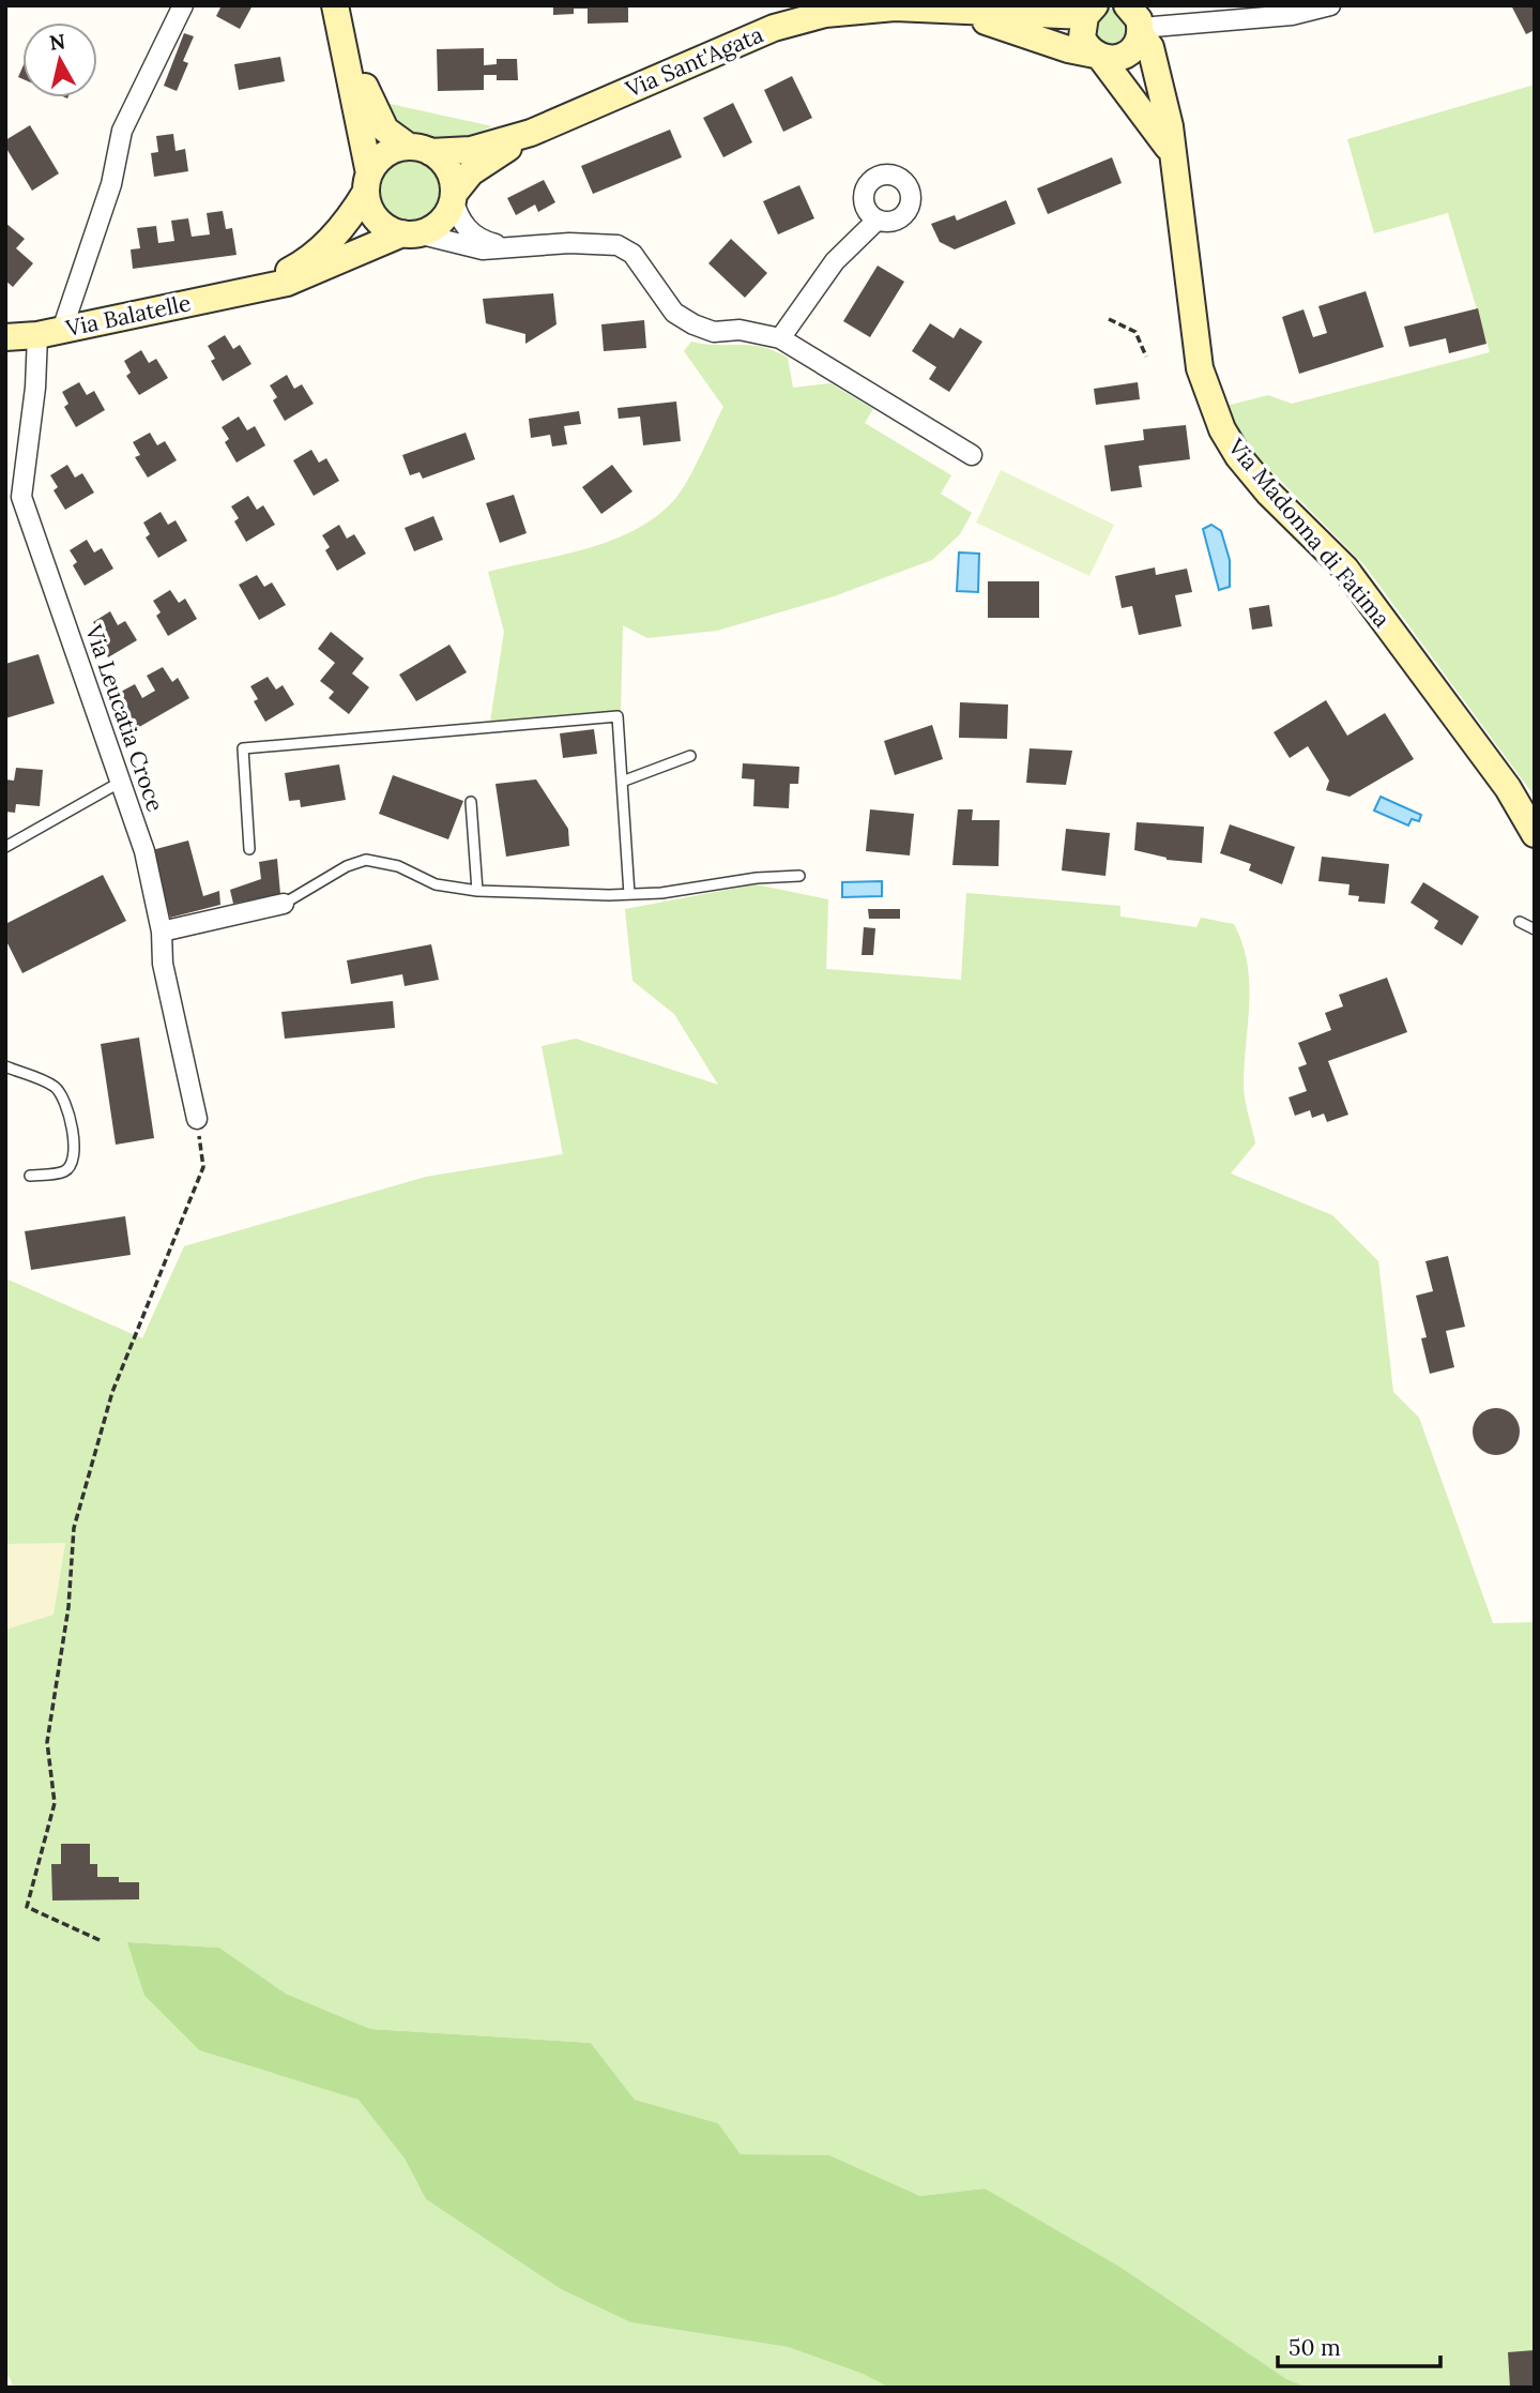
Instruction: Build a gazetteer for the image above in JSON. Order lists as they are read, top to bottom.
{
  "streets": {
    "main road": ["Via Sant'Agata", "Via Balatelle", "Via Madonna di Fatima"],
    "street": ["Via Leucatia Croce"]
  },
  "crossings": [
    ["Via Balatelle", "Via Leucatia Croce"]
  ],
  "scale_bar": "50 m",
  "north": "top"
}
